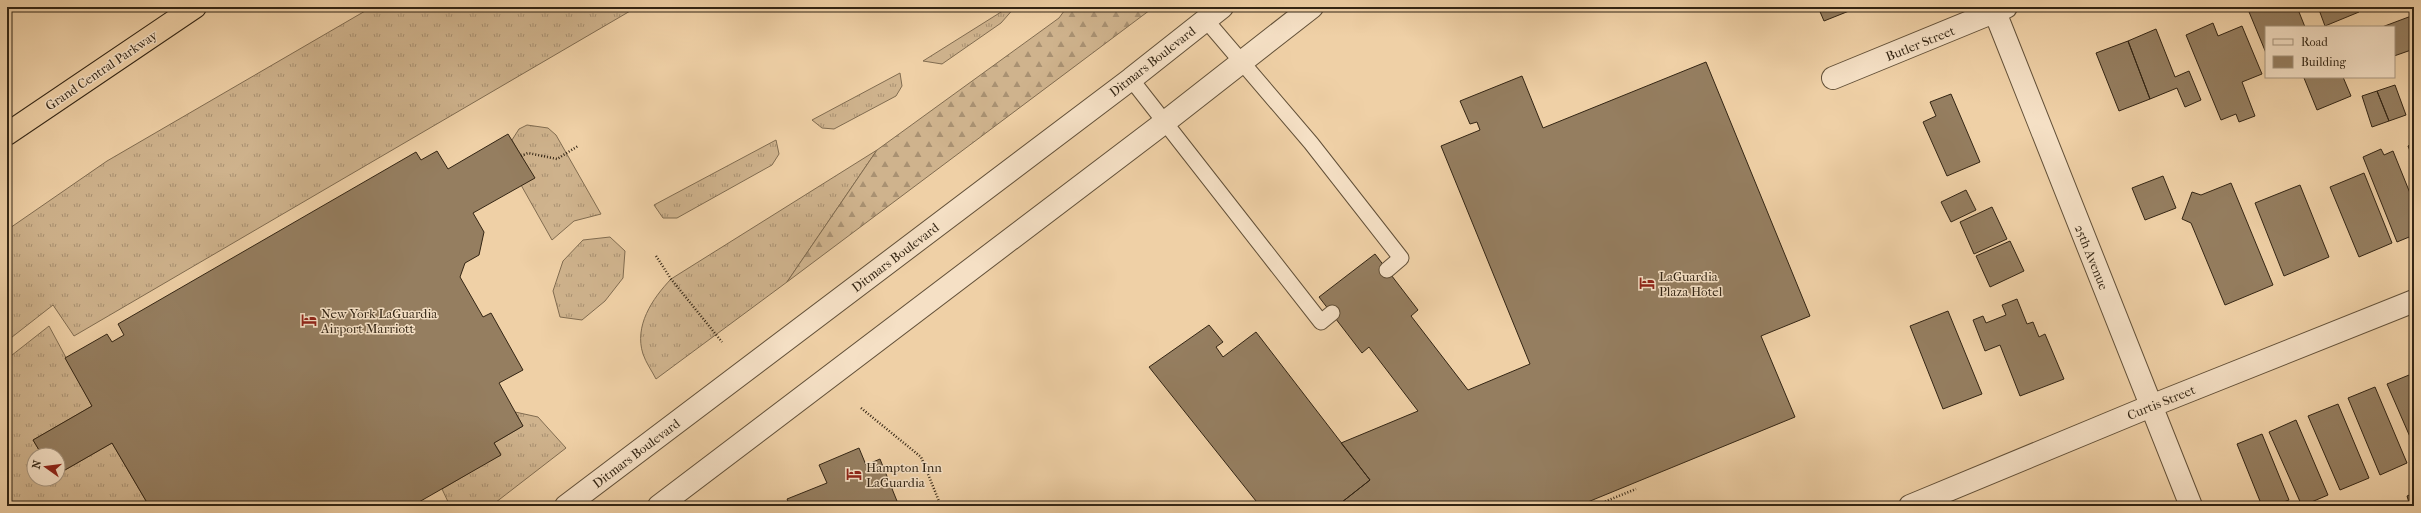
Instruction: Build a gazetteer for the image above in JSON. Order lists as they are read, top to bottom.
{
  "streets": {
    "highway": ["Grand Central Parkway"],
    "street": [
      "Butler Street",
      "Ditmars Boulevard",
      "25th Avenue",
      "Curtis Street"
    ]
  },
  "crossings": [
    ["Butler Street", "25th Avenue"],
    ["25th Avenue", "Curtis Street"]
  ],
  "places": {
    "hotel": ["LaGuardia Plaza Hotel", "New York LaGuardia Airport Marriott", "Hampton Inn LaGuardia"]
  },
  "legend": ["Road", "Building"],
  "north": "left"
}
